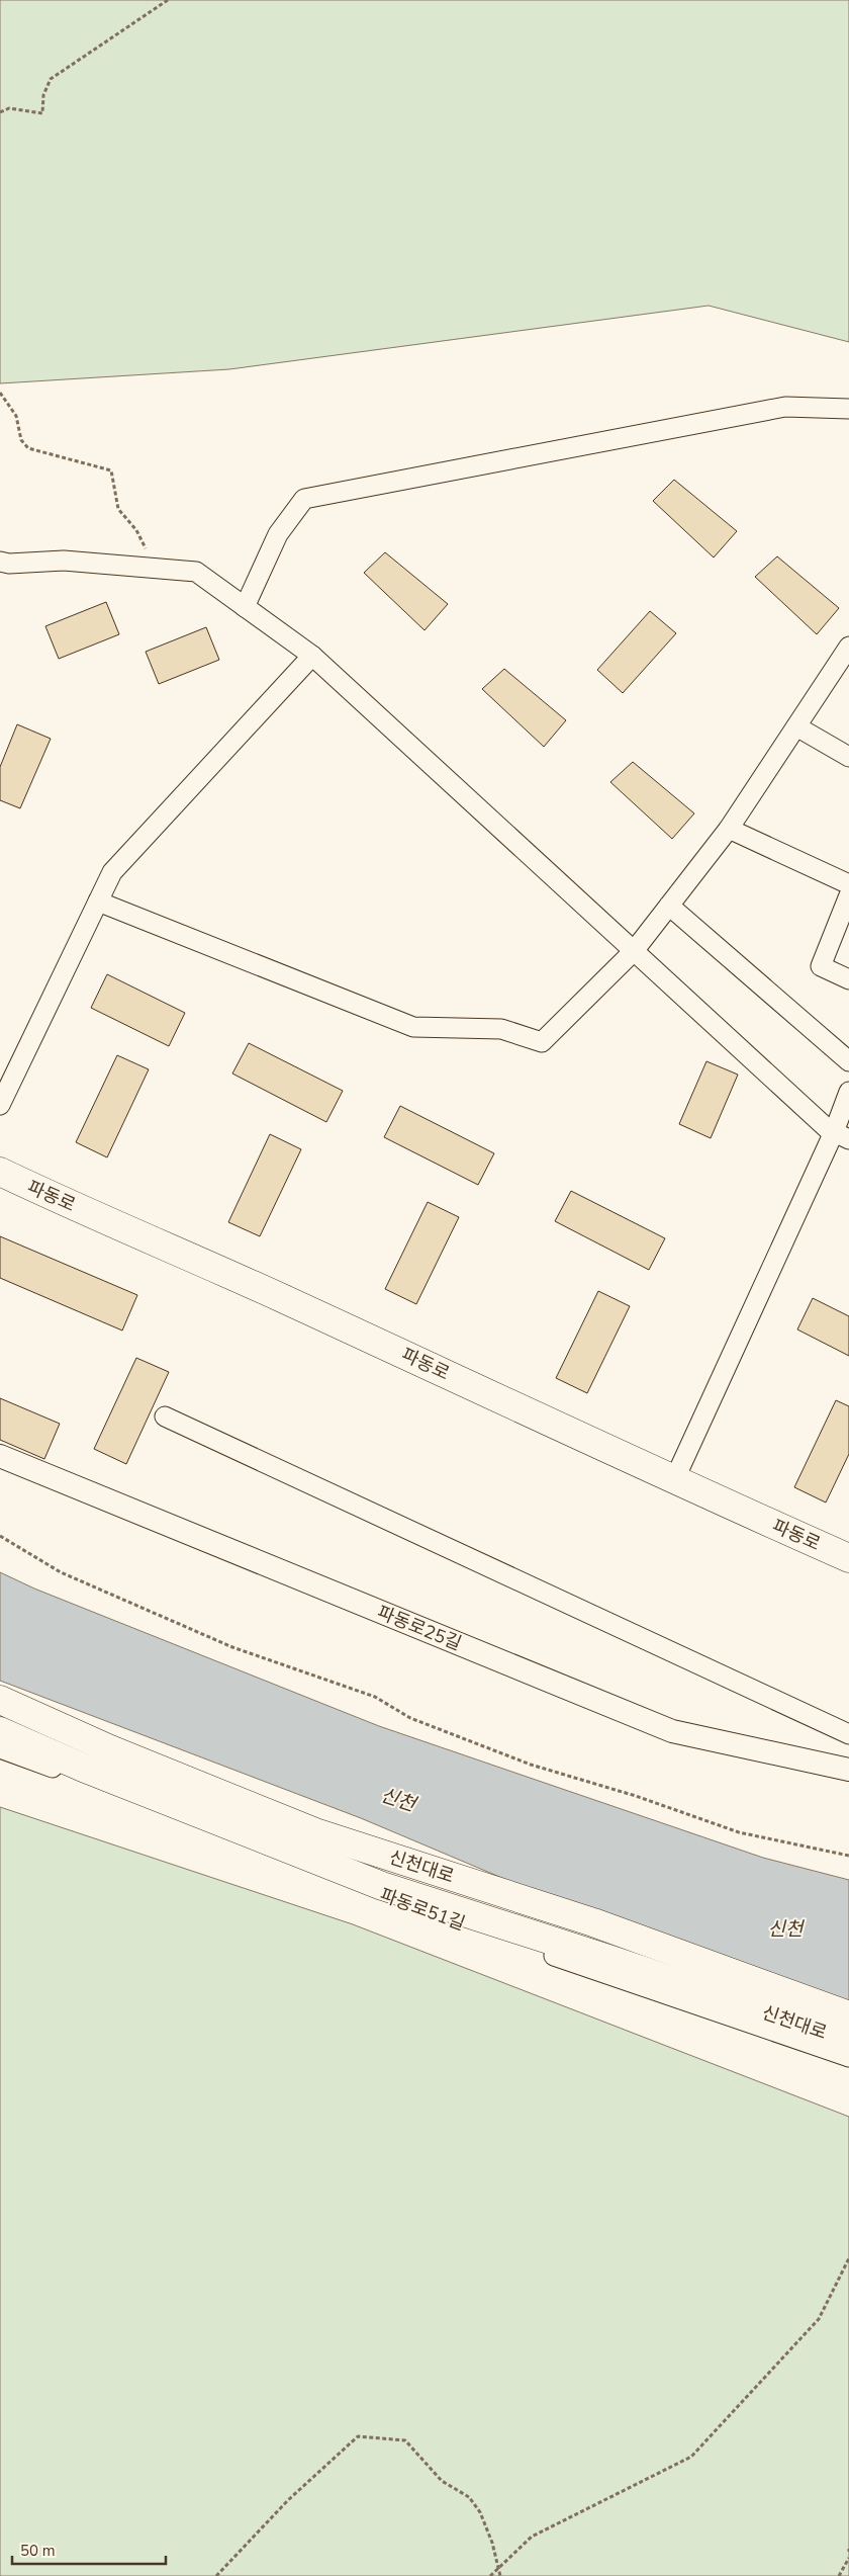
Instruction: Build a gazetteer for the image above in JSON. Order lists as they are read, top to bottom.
{
  "streets": {
    "main road": ["파동로", "신천대로"],
    "street": ["파동로25길", "파동로51길"]
  },
  "water": ["신천"],
  "scale_bar": "50 m"
}
